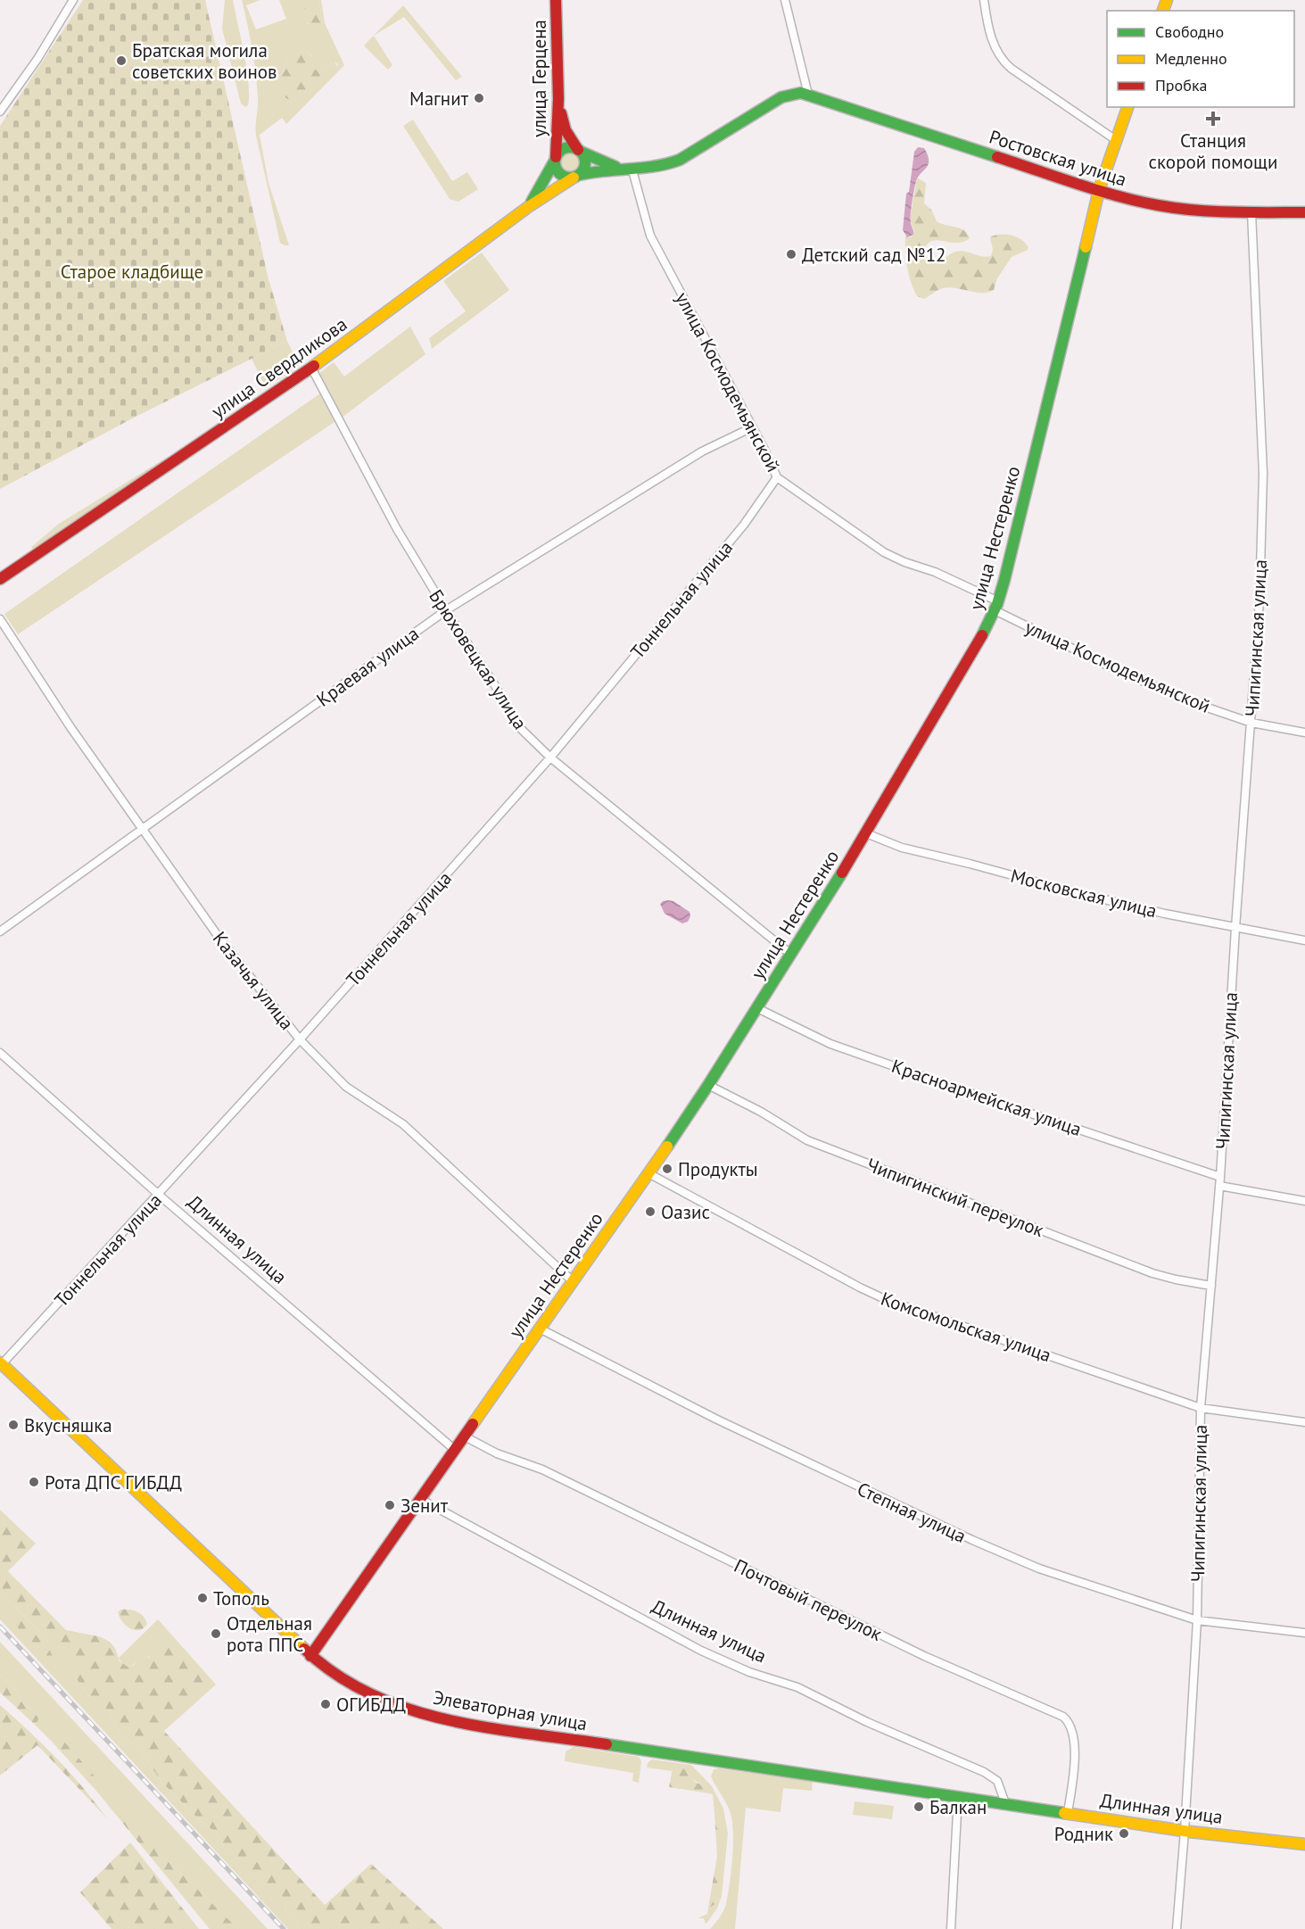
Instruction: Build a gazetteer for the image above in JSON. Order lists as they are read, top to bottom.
{
  "streets": {
    "street": [
      "улица Герцена",
      "Ростовская улица",
      "улица Свердликова",
      "улица Космодемьянской",
      "улица Нестеренко",
      "Тоннельная улица",
      "Чипигинская улица",
      "Брюховецкая улица",
      "Краевая улица",
      "Московская улица",
      "Казачья улица",
      "Красноармейская улица",
      "Чипигинский переулок",
      "Длинная улица",
      "Комсомольская улица",
      "Степная улица",
      "Почтовый переулок",
      "Элеваторная улица"
    ]
  },
  "crossings": [
    ["улица Герцена", "улица Свердликова"],
    ["Ростовская улица", "улица Свердликова"],
    ["Ростовская улица", "улица Нестеренко"],
    ["Ростовская улица", "Чипигинская улица"],
    ["улица Свердликова", "улица Космодемьянской"],
    ["улица Свердликова", "Брюховецкая улица"],
    ["улица Космодемьянской", "улица Нестеренко"],
    ["улица Космодемьянской", "Тоннельная улица"],
    ["улица Космодемьянской", "Чипигинская улица"],
    ["улица Космодемьянской", "Краевая улица"],
    ["улица Нестеренко", "Брюховецкая улица"],
    ["улица Нестеренко", "Московская улица"],
    ["улица Нестеренко", "Казачья улица"],
    ["улица Нестеренко", "Красноармейская улица"],
    ["улица Нестеренко", "Чипигинский переулок"],
    ["улица Нестеренко", "Длинная улица"],
    ["улица Нестеренко", "Комсомольская улица"],
    ["улица Нестеренко", "Степная улица"],
    ["улица Нестеренко", "Почтовый переулок"],
    ["улица Нестеренко", "Элеваторная улица"],
    ["Тоннельная улица", "Брюховецкая улица"],
    ["Тоннельная улица", "Казачья улица"],
    ["Тоннельная улица", "Длинная улица"],
    ["Тоннельная улица", "Элеваторная улица"],
    ["Чипигинская улица", "Московская улица"],
    ["Чипигинская улица", "Красноармейская улица"],
    ["Чипигинская улица", "Чипигинский переулок"],
    ["Чипигинская улица", "Длинная улица"],
    ["Чипигинская улица", "Комсомольская улица"],
    ["Чипигинская улица", "Степная улица"],
    ["Брюховецкая улица", "Краевая улица"],
    ["Краевая улица", "Казачья улица"],
    ["Длинная улица", "Почтовый переулок"],
    ["Длинная улица", "Элеваторная улица"]
  ],
  "parks": ["Старое кладбище"],
  "places": {
    "other": [
      "Братская могила советских воинов",
      "Магнит",
      "Детский сад №12",
      "Продукты",
      "Оазис",
      "Вкусняшка",
      "Рота ДПС ГИБДД",
      "Зенит",
      "Тополь",
      "Отдельная рота ППС",
      "ОГИБДД",
      "Балкан",
      "Родник"
    ],
    "health": ["Станция скорой помощи"]
  },
  "legend": ["Свободно", "Медленно", "Пробка"]
}
